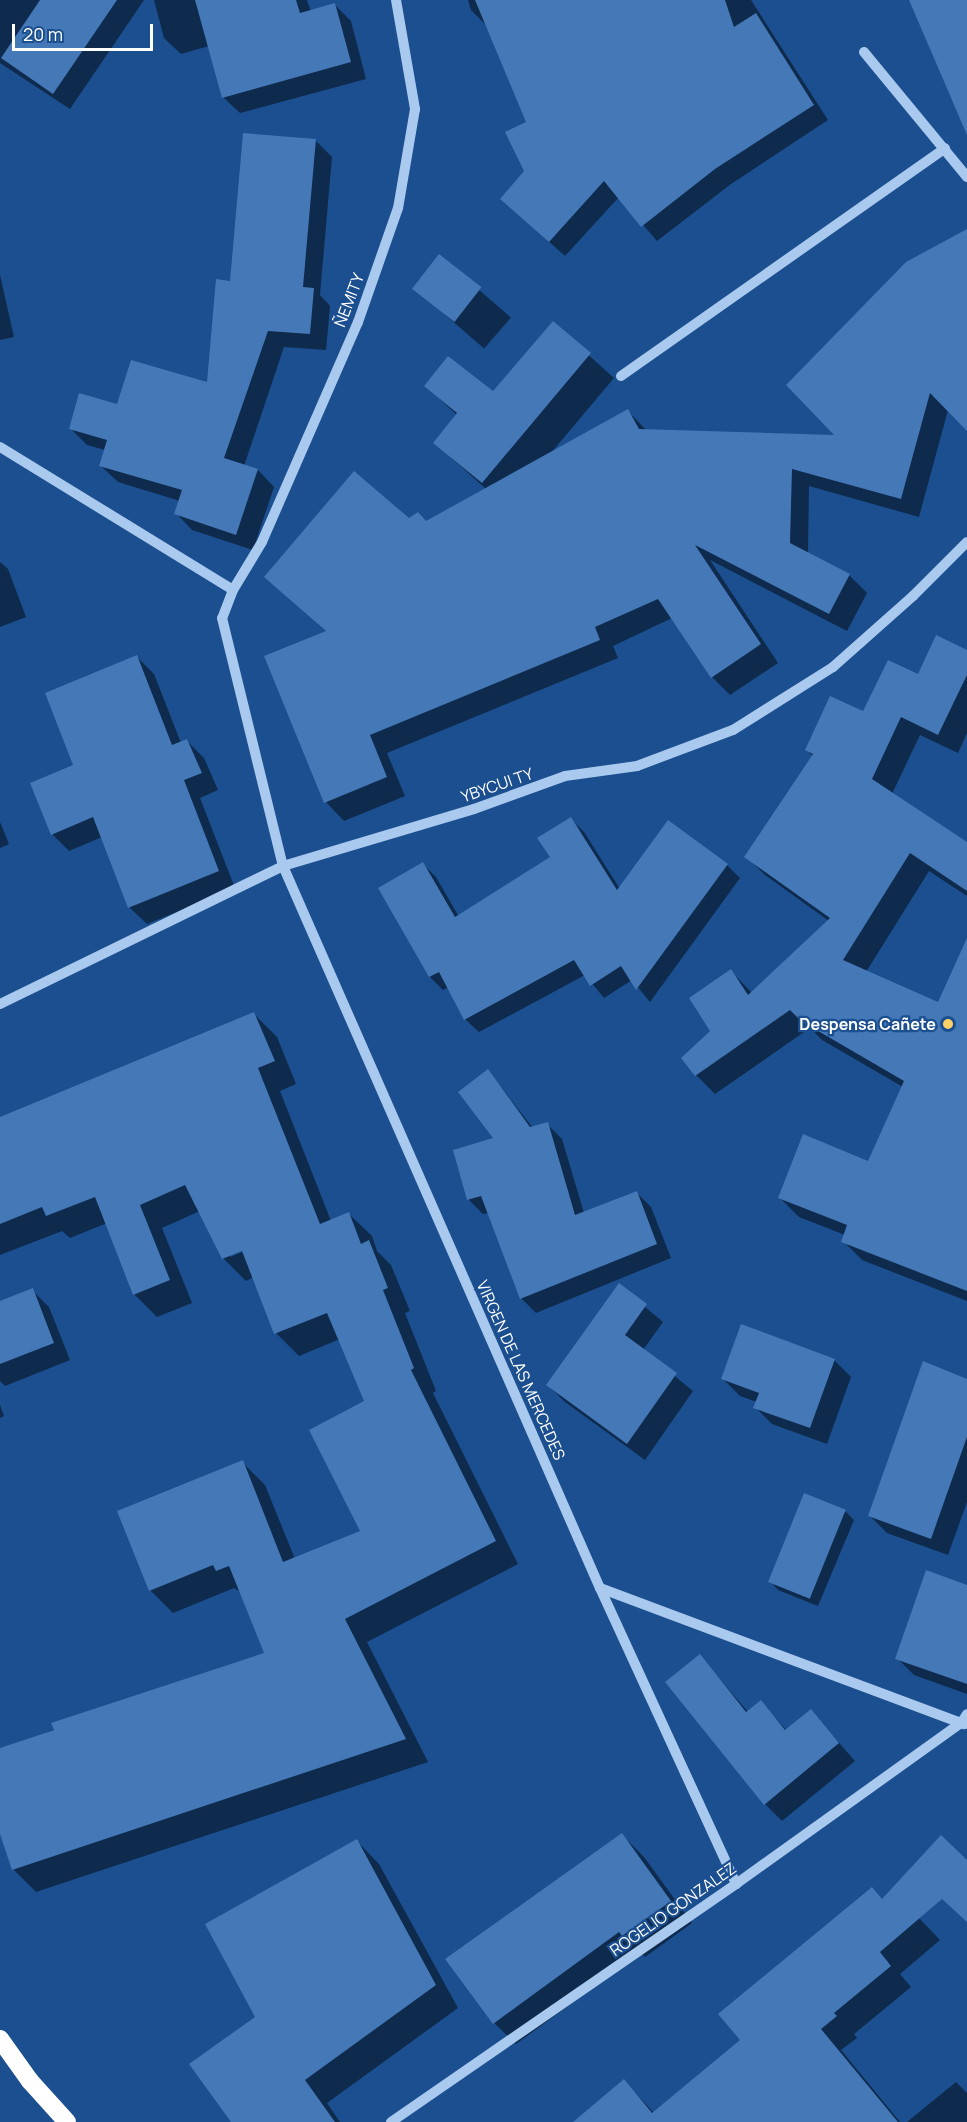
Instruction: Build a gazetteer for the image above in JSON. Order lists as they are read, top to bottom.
{
  "streets": {
    "street": [
      "ÑEMITY",
      "YBYCUI TY",
      "VIRGEN DE LAS MERCEDES",
      "ROGELIO GONZALEZ"
    ]
  },
  "crossings": [
    ["ÑEMITY", "YBYCUI TY"],
    ["ÑEMITY", "VIRGEN DE LAS MERCEDES"],
    ["YBYCUI TY", "VIRGEN DE LAS MERCEDES"],
    ["VIRGEN DE LAS MERCEDES", "ROGELIO GONZALEZ"]
  ],
  "places": ["Despensa Cañete"],
  "scale_bar": "20 m"
}
